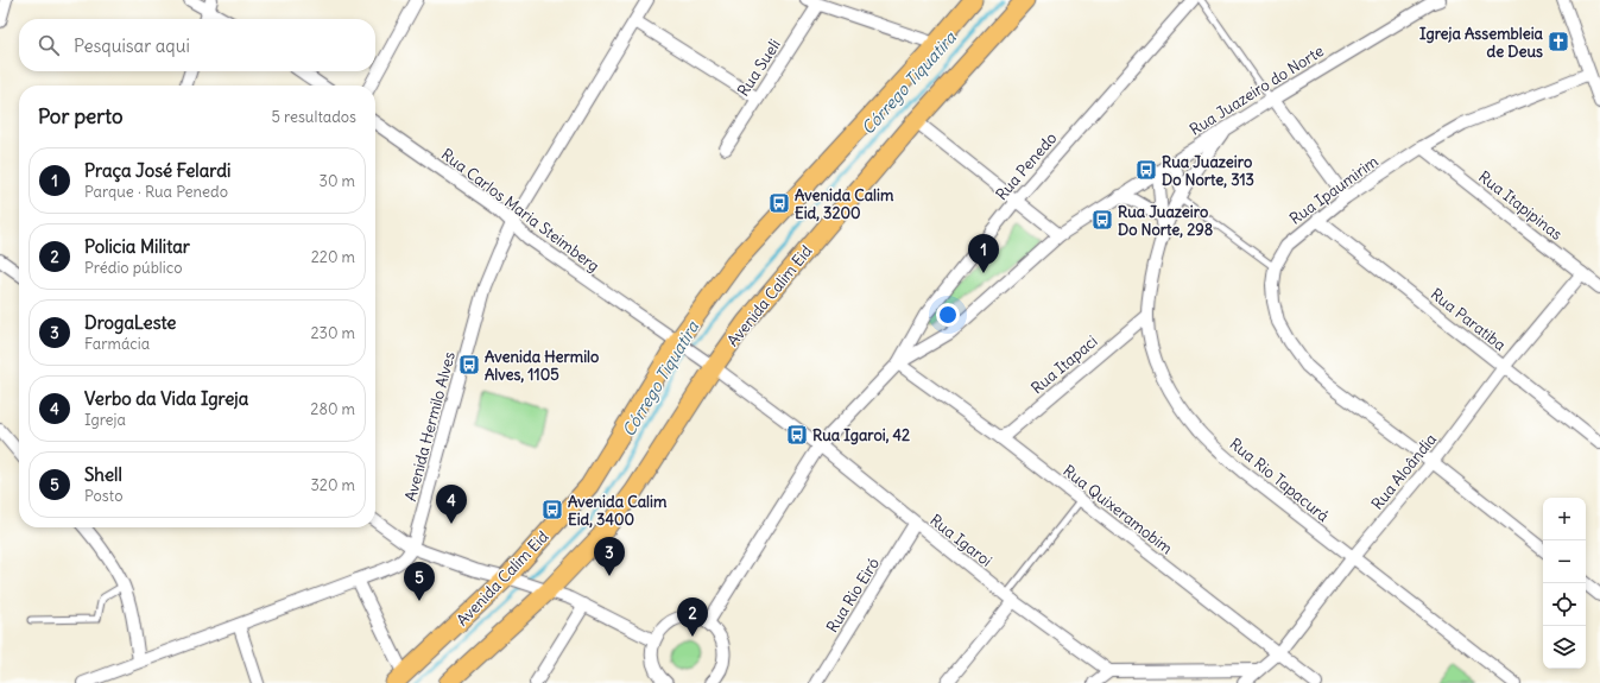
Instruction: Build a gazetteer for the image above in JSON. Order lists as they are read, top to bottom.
{
  "streets": {
    "main road": ["Avenida Calim Eid"],
    "street": [
      "Rua Sueli",
      "Rua Juazeiro do Norte",
      "Rua Penedo",
      "Rua Ipaumirim",
      "Rua Itapipinas",
      "Rua Carlos Maria Steimberg",
      "Rua Paratiba",
      "Rua Itapaci",
      "Avenida Hermilo Alves",
      "Rua Aloândia",
      "Rua Rio Tapacurá",
      "Rua Quixeramobim",
      "Rua Igaroi",
      "Rua Rio Eiró"
    ]
  },
  "crossings": [
    ["Rua Juazeiro do Norte", "Rua Penedo"],
    ["Rua Juazeiro do Norte", "Rua Rio Tapacurá"],
    ["Rua Juazeiro do Norte", "Rua Quixeramobim"],
    ["Rua Juazeiro do Norte", "Rua Igaroi"],
    ["Rua Penedo", "Rua Quixeramobim"],
    ["Rua Ipaumirim", "Rua Itapipinas"],
    ["Rua Ipaumirim", "Rua Paratiba"],
    ["Rua Ipaumirim", "Rua Aloândia"],
    ["Rua Itapipinas", "Rua Aloândia"],
    ["Rua Carlos Maria Steimberg", "Avenida Calim Eid"],
    ["Rua Carlos Maria Steimberg", "Avenida Hermilo Alves"],
    ["Rua Carlos Maria Steimberg", "Rua Igaroi"],
    ["Avenida Calim Eid", "Rua Igaroi"],
    ["Rua Paratiba", "Rua Aloândia"],
    ["Rua Itapaci", "Rua Rio Tapacurá"],
    ["Rua Itapaci", "Rua Quixeramobim"],
    ["Rua Aloândia", "Rua Rio Tapacurá"],
    ["Rua Aloândia", "Rua Quixeramobim"],
    ["Rua Igaroi", "Rua Rio Eiró"]
  ],
  "water": ["Córrego Tiquatira"],
  "places": {
    "church": ["Igreja Assembleia de Deus"],
    "bus stop": [
      "Rua Juazeiro Do Norte, 313",
      "Avenida Calim Eid, 3200",
      "Rua Juazeiro Do Norte, 298",
      "Avenida Hermilo Alves, 1105",
      "Rua Igaroi, 42",
      "Avenida Calim Eid, 3400"
    ]
  },
  "page": {
    "search": "Pesquisar aqui",
    "heading": ["Por perto", "5 resultados"],
    "list": [
      {
        "mark": "1",
        "name": "Praça José Felardi",
        "note": "Parque · Rua Penedo",
        "value": "30 m"
      },
      {
        "mark": "2",
        "name": "Policia Militar",
        "note": "Prédio público",
        "value": "220 m"
      },
      {
        "mark": "3",
        "name": "DrogaLeste",
        "note": "Farmácia",
        "value": "230 m"
      },
      {
        "mark": "4",
        "name": "Verbo da Vida Igreja",
        "note": "Igreja",
        "value": "280 m"
      },
      {
        "mark": "5",
        "name": "Shell",
        "note": "Posto",
        "value": "320 m"
      }
    ],
    "pins": [
      "1",
      "4",
      "3",
      "5",
      "2"
    ],
    "map_buttons": ["+", "−"]
  }
}
